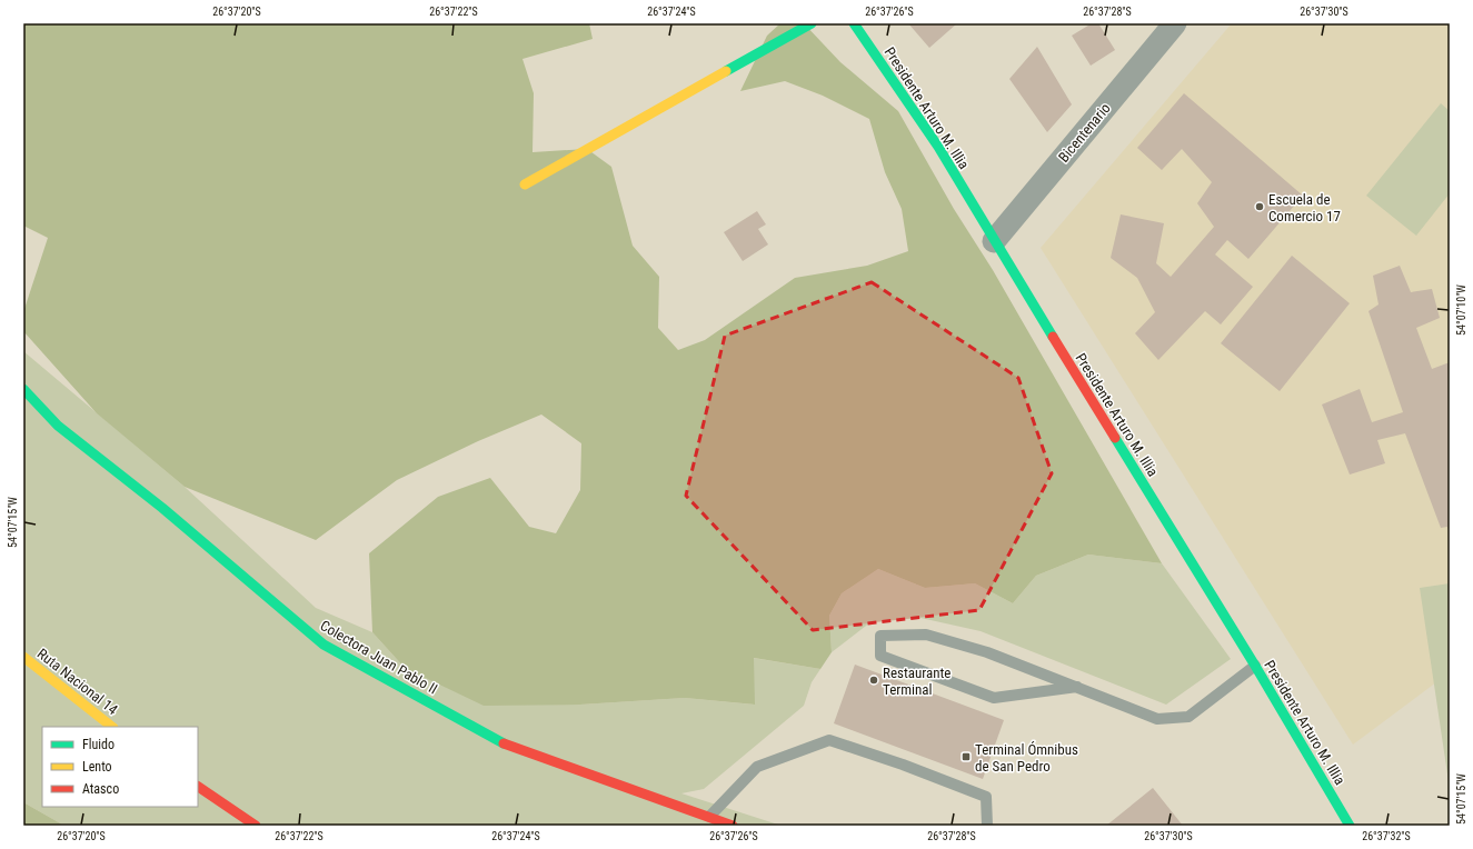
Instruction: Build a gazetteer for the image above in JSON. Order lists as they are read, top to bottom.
{
  "streets": {
    "main road": ["Presidente Arturo M. Illia", "Colectora Juan Pablo II", "Ruta Nacional 14"],
    "street": ["Bicentenario"]
  },
  "crossings": [
    ["Presidente Arturo M. Illia", "Bicentenario"]
  ],
  "places": {
    "other": ["Escuela de Comercio 17", "Restaurante Terminal"],
    "transit": ["Terminal Ómnibus de San Pedro"]
  },
  "legend": ["Fluido", "Lento", "Atasco"],
  "coordinates": [
    "26°37'20\"S",
    "26°37'22\"S",
    "26°37'24\"S",
    "26°37'26\"S",
    "26°37'28\"S",
    "26°37'30\"S",
    "54°07'10\"W",
    "54°07'15\"W",
    "26°37'32\"S"
  ]
}
